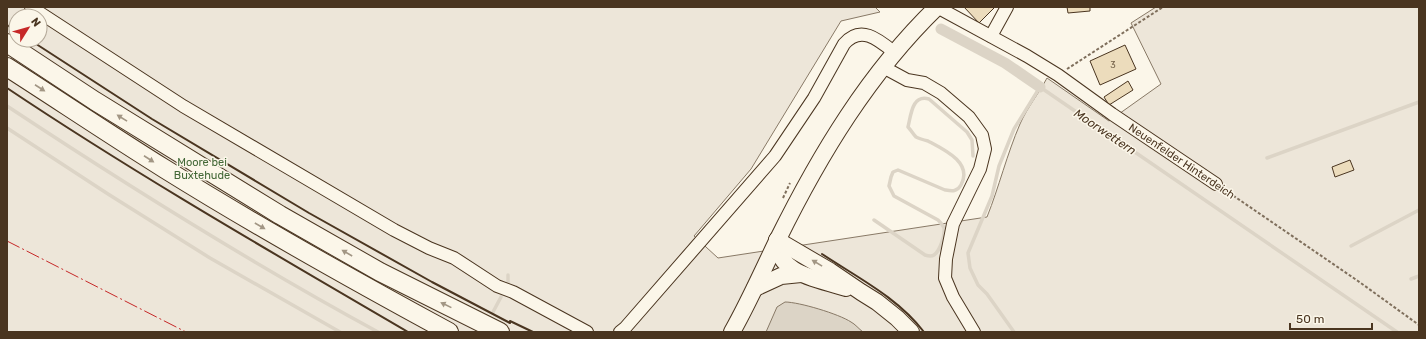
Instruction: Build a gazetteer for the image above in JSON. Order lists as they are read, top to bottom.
{
  "streets": {
    "street": ["Neuenfelder Hinterdeich"]
  },
  "water": ["Moorwettern"],
  "parks": ["Moore bei Buxtehude"],
  "house_numbers": ["3"],
  "scale_bar": "50 m",
  "north": "top right"
}
